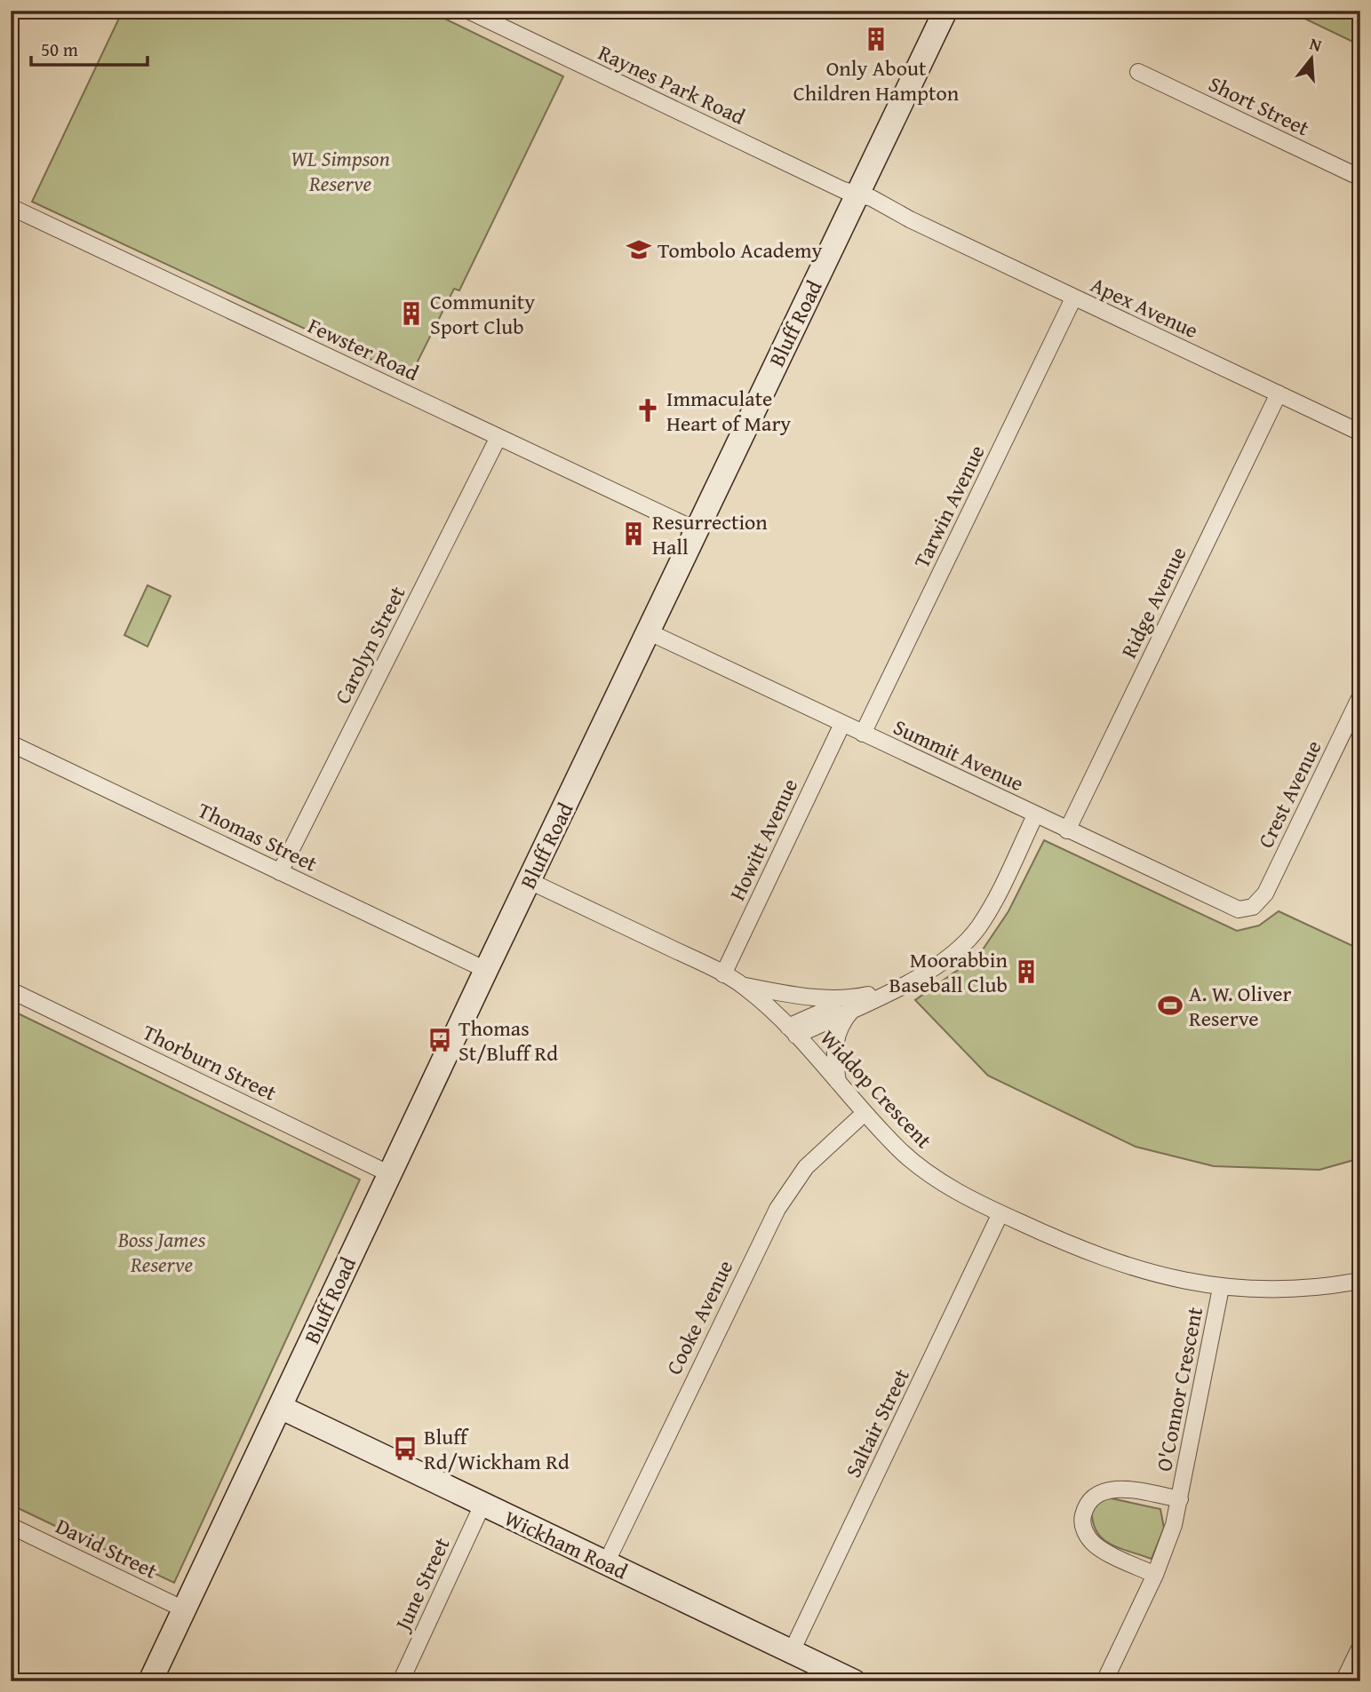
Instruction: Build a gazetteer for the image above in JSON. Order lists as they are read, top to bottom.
{
  "streets": {
    "main road": ["Bluff Road", "Wickham Road"],
    "street": [
      "Raynes Park Road",
      "Short Street",
      "Apex Avenue",
      "Fewster Road",
      "Tarwin Avenue",
      "Ridge Avenue",
      "Carolyn Street",
      "Summit Avenue",
      "Crest Avenue",
      "Thomas Street",
      "Howitt Avenue",
      "Thorburn Street",
      "Widdop Crescent",
      "Cooke Avenue",
      "O'Connor Crescent",
      "Saltair Street",
      "David Street",
      "June Street"
    ]
  },
  "crossings": [
    ["Raynes Park Road", "Apex Avenue"],
    ["Raynes Park Road", "Bluff Road"],
    ["Apex Avenue", "Bluff Road"],
    ["Apex Avenue", "Tarwin Avenue"],
    ["Apex Avenue", "Ridge Avenue"],
    ["Bluff Road", "Fewster Road"],
    ["Bluff Road", "Summit Avenue"],
    ["Bluff Road", "Thomas Street"],
    ["Bluff Road", "Thorburn Street"],
    ["Bluff Road", "Widdop Crescent"],
    ["Bluff Road", "Wickham Road"],
    ["Bluff Road", "David Street"],
    ["Fewster Road", "Carolyn Street"],
    ["Tarwin Avenue", "Summit Avenue"],
    ["Ridge Avenue", "Summit Avenue"],
    ["Carolyn Street", "Thomas Street"],
    ["Summit Avenue", "Crest Avenue"],
    ["Summit Avenue", "Howitt Avenue"],
    ["Howitt Avenue", "Widdop Crescent"],
    ["Widdop Crescent", "Cooke Avenue"],
    ["Widdop Crescent", "O'Connor Crescent"],
    ["Widdop Crescent", "Saltair Street"],
    ["Cooke Avenue", "Wickham Road"],
    ["Saltair Street", "Wickham Road"],
    ["Wickham Road", "June Street"]
  ],
  "parks": ["WL Simpson Reserve", "Boss James Reserve"],
  "places": {
    "building": [
      "Only About Children Hampton",
      "Community Sport Club",
      "Resurrection Hall",
      "Moorabbin Baseball Club"
    ],
    "school or university": ["Tombolo Academy"],
    "church": ["Immaculate Heart of Mary"],
    "sports": ["A. W. Oliver Reserve"],
    "bus stop": ["Thomas St/Bluff Rd", "Bluff Rd/Wickham Rd"]
  },
  "scale_bar": "50 m",
  "north": "top"
}
